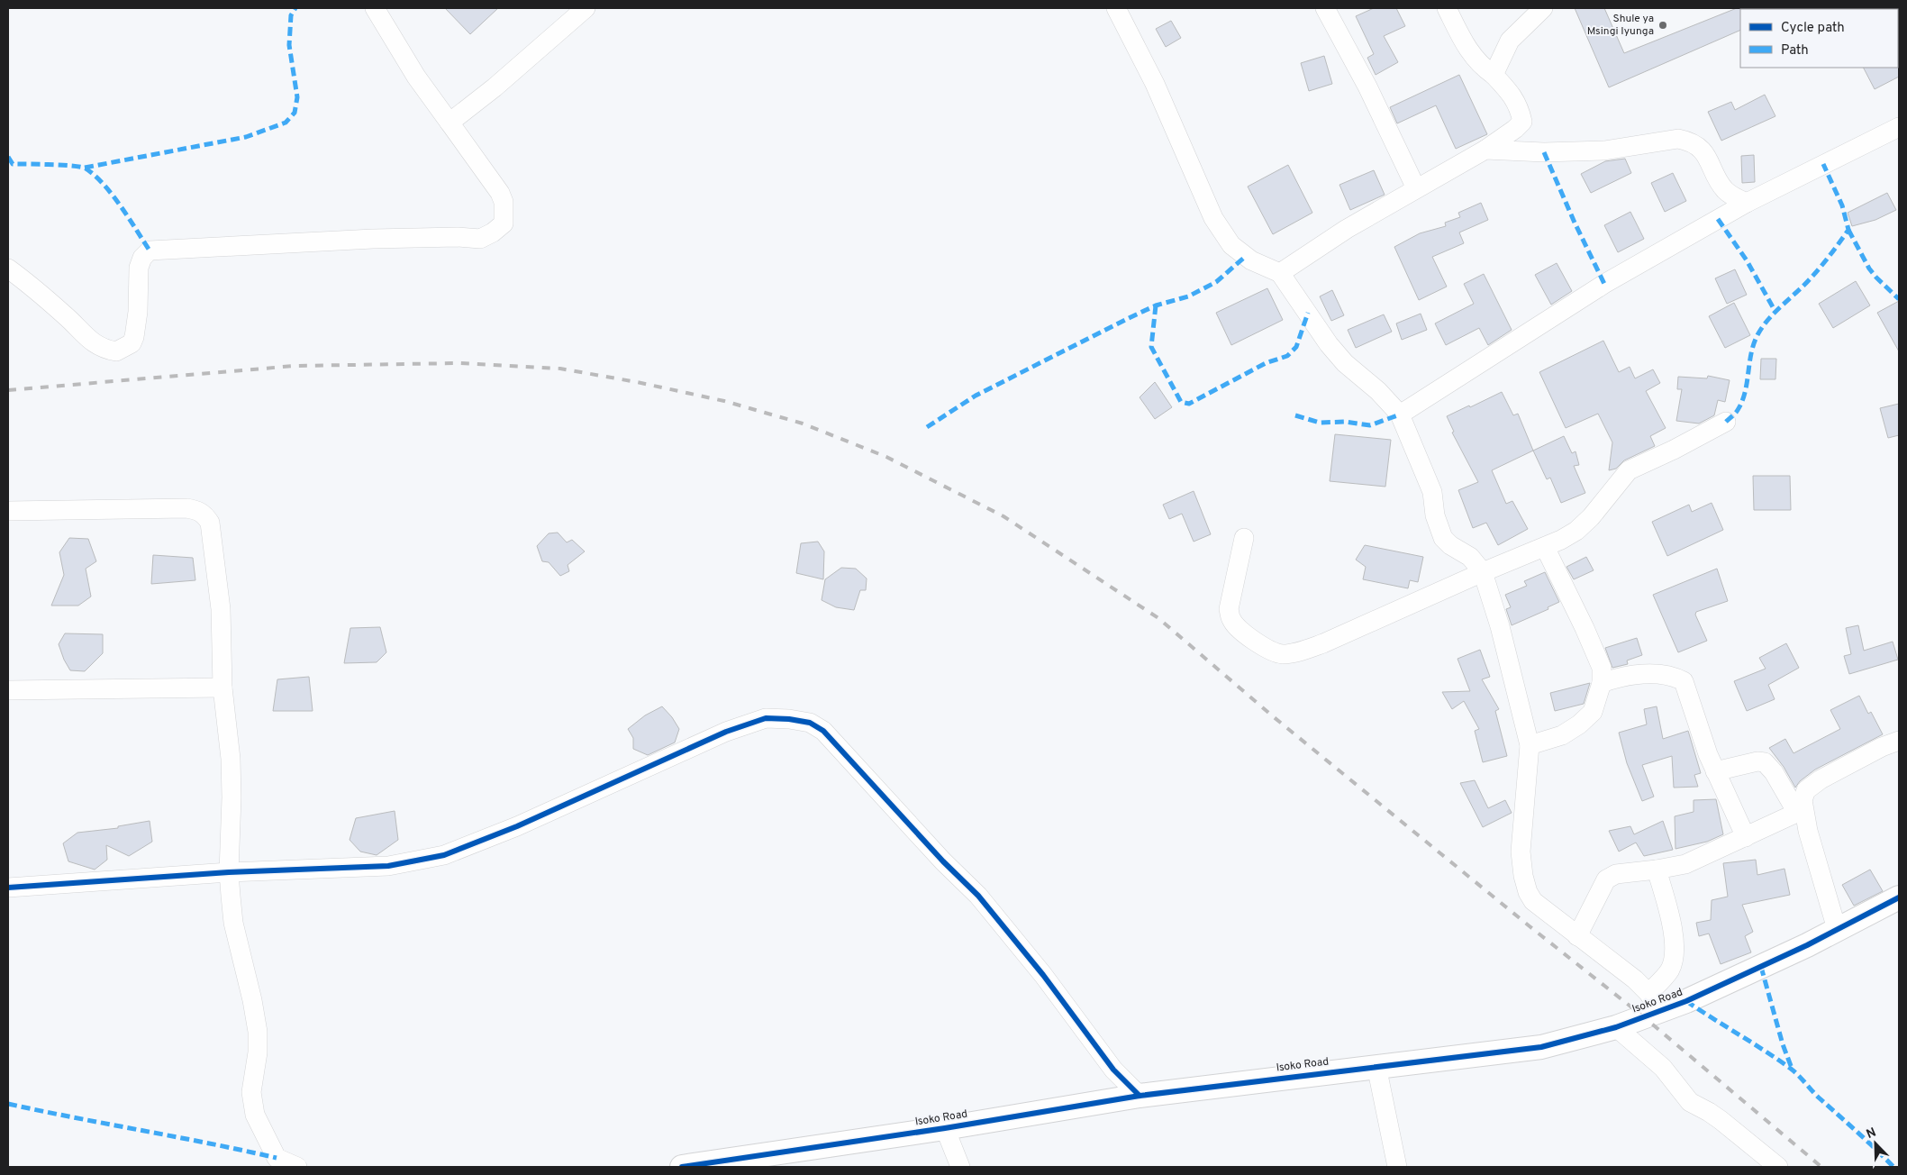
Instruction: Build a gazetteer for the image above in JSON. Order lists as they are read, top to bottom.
{
  "streets": {
    "street": ["Isoko Road"]
  },
  "places": ["Shule ya Msingi Iyunga"],
  "legend": ["Cycle path", "Path"],
  "north": "top left"
}
